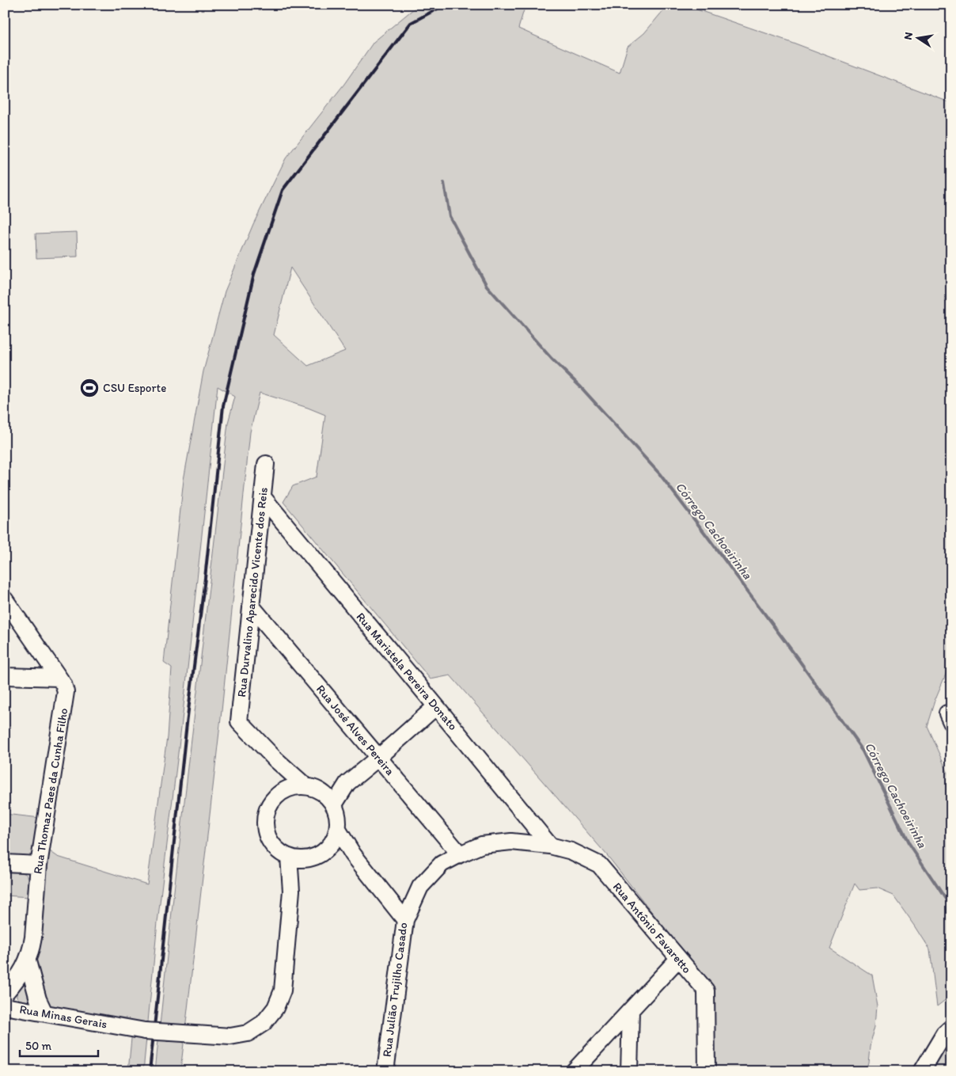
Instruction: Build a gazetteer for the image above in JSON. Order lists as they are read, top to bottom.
{
  "streets": {
    "street": [
      "Rua Durvalino Aparecido Vicente dos Reis",
      "Rua Maristela Pereira Donato",
      "Rua José Alves Pereira",
      "Rua Thomaz Paes da Cunha Filho",
      "Rua Antônio Favaretto",
      "Rua Julião Trujilho Casado",
      "Rua Minas Gerais"
    ]
  },
  "crossings": [
    ["Rua Durvalino Aparecido Vicente dos Reis", "Rua Maristela Pereira Donato"],
    ["Rua Durvalino Aparecido Vicente dos Reis", "Rua José Alves Pereira"],
    ["Rua Maristela Pereira Donato", "Rua Antônio Favaretto"]
  ],
  "water": ["Córrego Cachoeirinha"],
  "places": {
    "sports": ["CSU Esporte"]
  },
  "scale_bar": "50 m",
  "north": "left"
}
